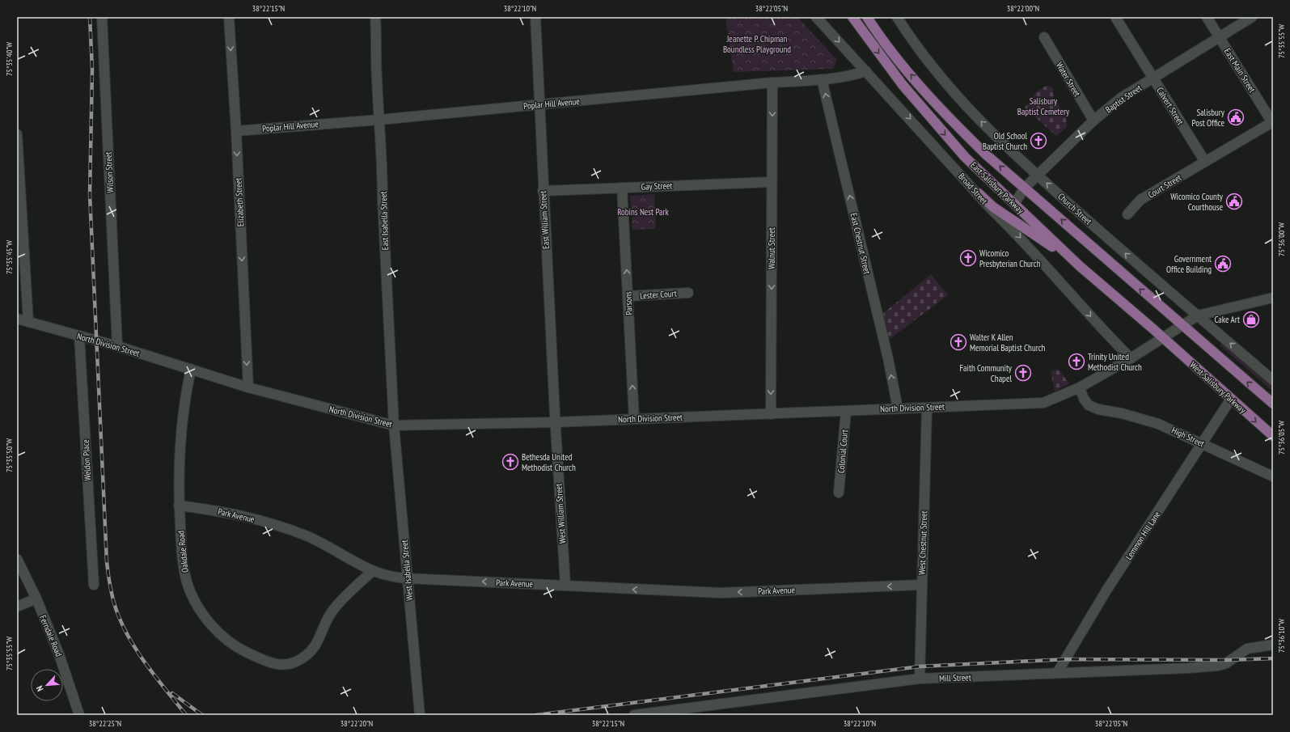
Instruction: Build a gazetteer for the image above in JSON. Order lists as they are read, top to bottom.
{
  "streets": {
    "main road": ["East Salisbury Parkway", "West Salisbury Parkway"],
    "street": [
      "East Main Street",
      "Water Street",
      "Baptist Street",
      "Poplar Hill Avenue",
      "Calvert Street",
      "Wilson Street",
      "Gay Street",
      "Court Street",
      "Broad Street",
      "Elizabeth Street",
      "Church Street",
      "East William Street",
      "East Isabella Street",
      "East Chestnut Street",
      "Walnut Street",
      "Lester Court",
      "Parsons",
      "North Division Street",
      "High Street",
      "Colonial Court",
      "Weldon Place",
      "West William Street",
      "Park Avenue",
      "Lemmon Hill Lane",
      "West Chestnut Street",
      "Oakdale Road",
      "West Isabella Street",
      "Ferndale Road",
      "Mill Street"
    ]
  },
  "crossings": [
    ["East Main Street", "Baptist Street"],
    ["Water Street", "Baptist Street"],
    ["Baptist Street", "Calvert Street"],
    ["Baptist Street", "East Salisbury Parkway"],
    ["Baptist Street", "Church Street"],
    ["Poplar Hill Avenue", "Broad Street"],
    ["Poplar Hill Avenue", "Elizabeth Street"],
    ["Poplar Hill Avenue", "East William Street"],
    ["Poplar Hill Avenue", "East Isabella Street"],
    ["Poplar Hill Avenue", "East Chestnut Street"],
    ["Poplar Hill Avenue", "Walnut Street"],
    ["Calvert Street", "Court Street"],
    ["Wilson Street", "North Division Street"],
    ["Gay Street", "East William Street"],
    ["Gay Street", "Walnut Street"],
    ["Gay Street", "Parsons"],
    ["East Salisbury Parkway", "North Division Street"],
    ["East Salisbury Parkway", "West Salisbury Parkway"],
    ["Broad Street", "North Division Street"],
    ["Elizabeth Street", "North Division Street"],
    ["Church Street", "North Division Street"],
    ["East William Street", "North Division Street"],
    ["East William Street", "West William Street"],
    ["East Isabella Street", "North Division Street"],
    ["East Isabella Street", "West Isabella Street"],
    ["East Chestnut Street", "North Division Street"],
    ["Walnut Street", "North Division Street"],
    ["Lester Court", "Parsons"],
    ["Parsons", "North Division Street"],
    ["North Division Street", "West Salisbury Parkway"],
    ["North Division Street", "High Street"],
    ["North Division Street", "Colonial Court"],
    ["North Division Street", "Weldon Place"],
    ["North Division Street", "West William Street"],
    ["North Division Street", "West Chestnut Street"],
    ["North Division Street", "Oakdale Road"],
    ["North Division Street", "West Isabella Street"],
    ["West Salisbury Parkway", "Lemmon Hill Lane"],
    ["High Street", "Lemmon Hill Lane"],
    ["West William Street", "Park Avenue"],
    ["Park Avenue", "West Chestnut Street"],
    ["Park Avenue", "Oakdale Road"],
    ["Park Avenue", "West Isabella Street"],
    ["Lemmon Hill Lane", "Mill Street"],
    ["West Chestnut Street", "Mill Street"]
  ],
  "one_way": [
    "Broad Street",
    "Elizabeth Street",
    "Church Street",
    "East Chestnut Street",
    "Walnut Street",
    "Parsons",
    "Park Avenue"
  ],
  "parks": ["Jeanette P. Chipman Boundless Playground", "Salisbury Baptist Cemetery", "Robins Nest Park"],
  "places": {
    "public building": ["Salisbury Post Office", "Wicomico County Courthouse", "Government Office Building"],
    "church": [
      "Old School Baptist Church",
      "Wicomico Presbyterian Church",
      "Walter K Allen Memorial Baptist Church",
      "Trinity United Methodist Church",
      "Faith Community Chapel",
      "Bethesda United Methodist Church"
    ],
    "shop": ["Cake Art"]
  },
  "north": "bottom left",
  "coordinates": [
    "38°22'15\"N",
    "38°22'10\"N",
    "38°22'05\"N",
    "38°22'00\"N",
    "75°35'55\"W",
    "75°35'40\"W",
    "75°36'00\"W",
    "75°35'45\"W",
    "75°36'05\"W",
    "75°35'50\"W",
    "75°36'10\"W",
    "38°22'25\"N",
    "38°22'20\"N"
  ]
}
